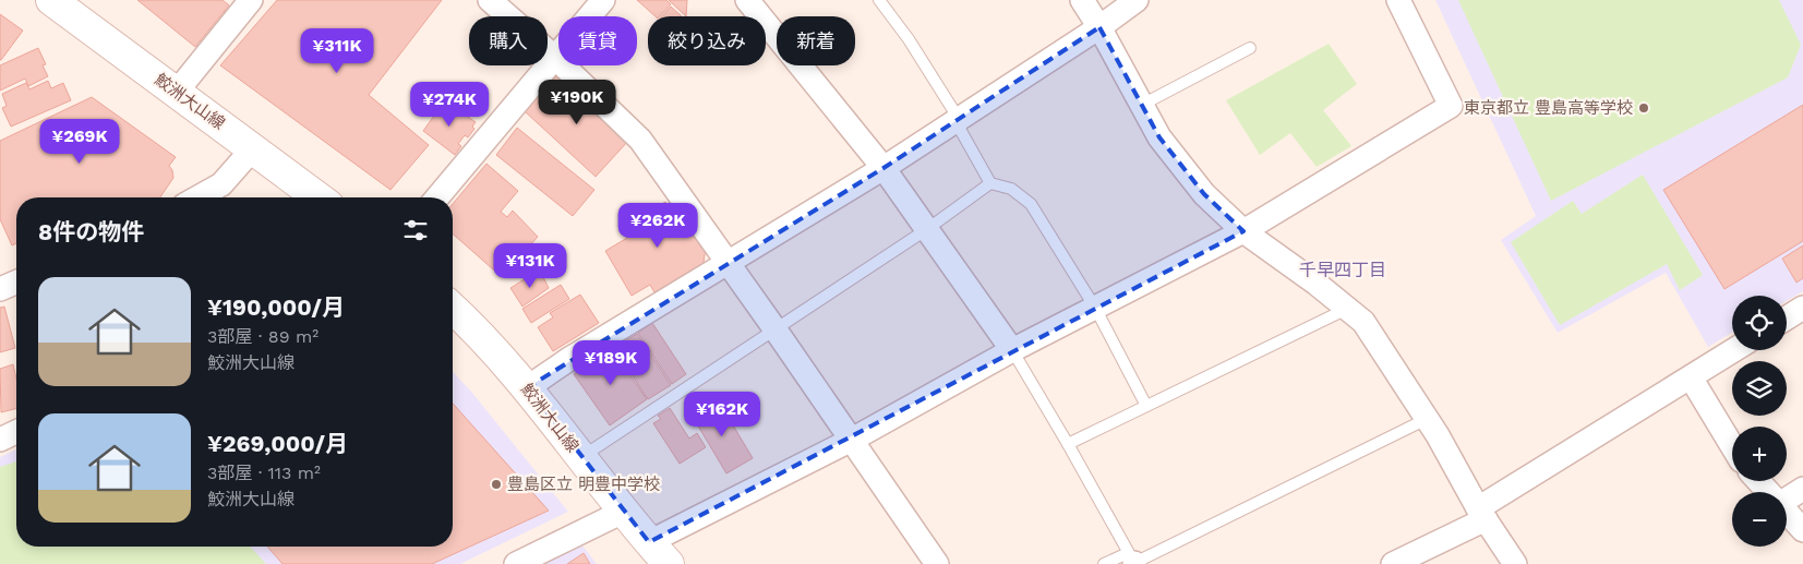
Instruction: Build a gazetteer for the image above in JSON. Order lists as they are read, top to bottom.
{
  "streets": {
    "main road": ["鮫洲大山線"]
  },
  "districts": ["千早四丁目"],
  "places": ["東京都立 豊島高等学校", "豊島区立 明豊中学校"],
  "page": {
    "chip": [
      "購入",
      "賃貸",
      "絞り込み",
      "新着"
    ],
    "price": [
      "¥311K",
      "¥190K",
      "¥274K",
      "¥269K",
      "¥262K",
      "¥131K",
      "¥189K",
      "¥162K"
    ],
    "heading": "8件の物件",
    "list": [
      {
        "name": "¥190,000/月",
        "note": "3部屋 · 89 m² · 鮫洲大山線"
      },
      {
        "name": "¥269,000/月",
        "note": "3部屋 · 113 m² · 鮫洲大山線"
      }
    ],
    "map_buttons": ["+", "−"]
  }
}
